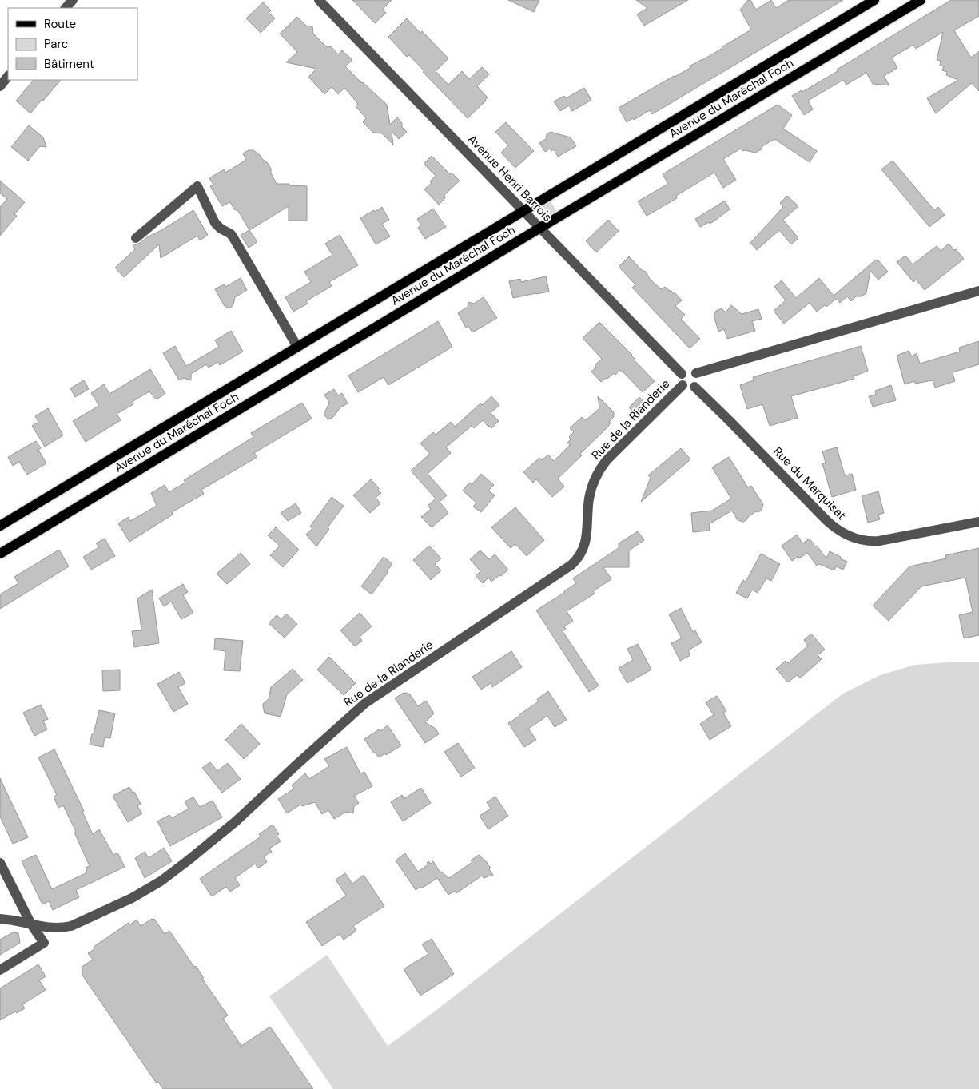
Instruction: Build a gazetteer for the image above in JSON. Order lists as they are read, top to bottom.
{
  "streets": {
    "main road": ["Avenue du Maréchal Foch"],
    "street": ["Avenue Henri Barrois", "Rue de la Rianderie", "Rue du Marquisat"]
  },
  "crossings": [
    ["Avenue du Maréchal Foch", "Avenue Henri Barrois"],
    ["Avenue Henri Barrois", "Rue de la Rianderie"],
    ["Avenue Henri Barrois", "Rue du Marquisat"],
    ["Rue de la Rianderie", "Rue du Marquisat"]
  ],
  "legend": ["Route", "Parc", "Bâtiment"]
}
